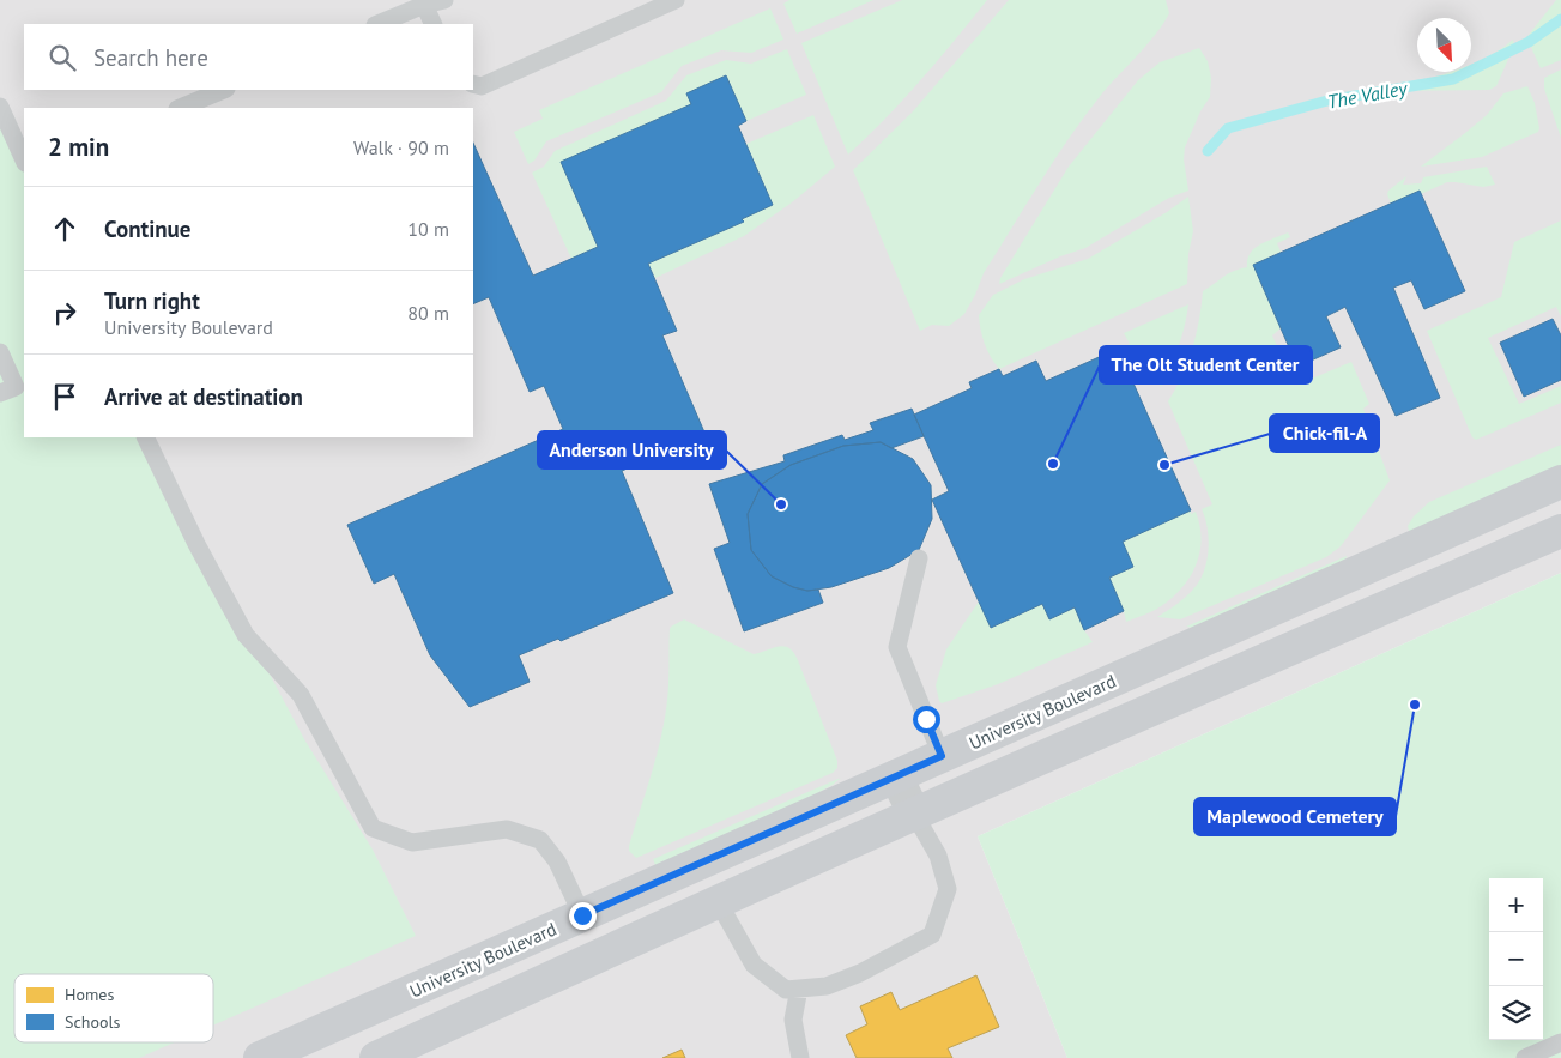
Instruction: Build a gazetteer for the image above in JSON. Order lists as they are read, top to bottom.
{
  "streets": {
    "main road": ["University Boulevard"]
  },
  "water": ["The Valley"],
  "places": [
    "The Olt Student Center",
    "Chick-fil-A",
    "Anderson University",
    "Maplewood Cemetery"
  ],
  "legend": ["Homes", "Schools"],
  "north": "bottom right",
  "page": {
    "search": "Search here",
    "heading": ["2 min", "Walk · 90 m"],
    "list": [
      ["Continue", "10 m"],
      ["Turn right", "University Boulevard", "80 m"],
      "Arrive at destination"
    ],
    "map_buttons": ["+", "−"]
  }
}
